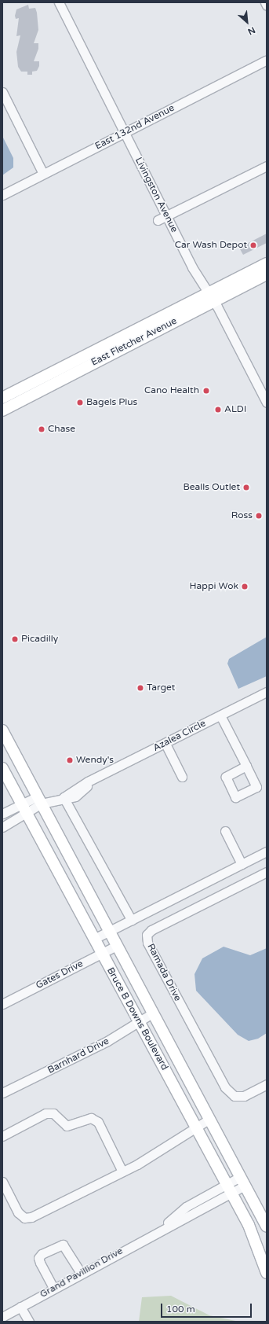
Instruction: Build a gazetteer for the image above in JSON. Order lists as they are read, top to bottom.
{
  "streets": {
    "main road": ["East Fletcher Avenue", "Bruce B Downs Boulevard"],
    "street": [
      "East 132nd Avenue",
      "Livingston Avenue",
      "Azalea Circle",
      "Ramada Drive",
      "Gates Drive",
      "Barnhard Drive",
      "Grand Pavillion Drive"
    ]
  },
  "crossings": [
    ["East 132nd Avenue", "Livingston Avenue"],
    ["Livingston Avenue", "East Fletcher Avenue"],
    ["Azalea Circle", "Bruce B Downs Boulevard"],
    ["Gates Drive", "Bruce B Downs Boulevard"],
    ["Bruce B Downs Boulevard", "Barnhard Drive"],
    ["Bruce B Downs Boulevard", "Grand Pavillion Drive"]
  ],
  "places": [
    "Car Wash Depot",
    "Cano Health",
    "Bagels Plus",
    "ALDI",
    "Chase",
    "Bealls Outlet",
    "Ross",
    "Happi Wok",
    "Picadilly",
    "Target",
    "Wendy's"
  ],
  "scale_bar": "100 m",
  "north": "bottom right"
}
